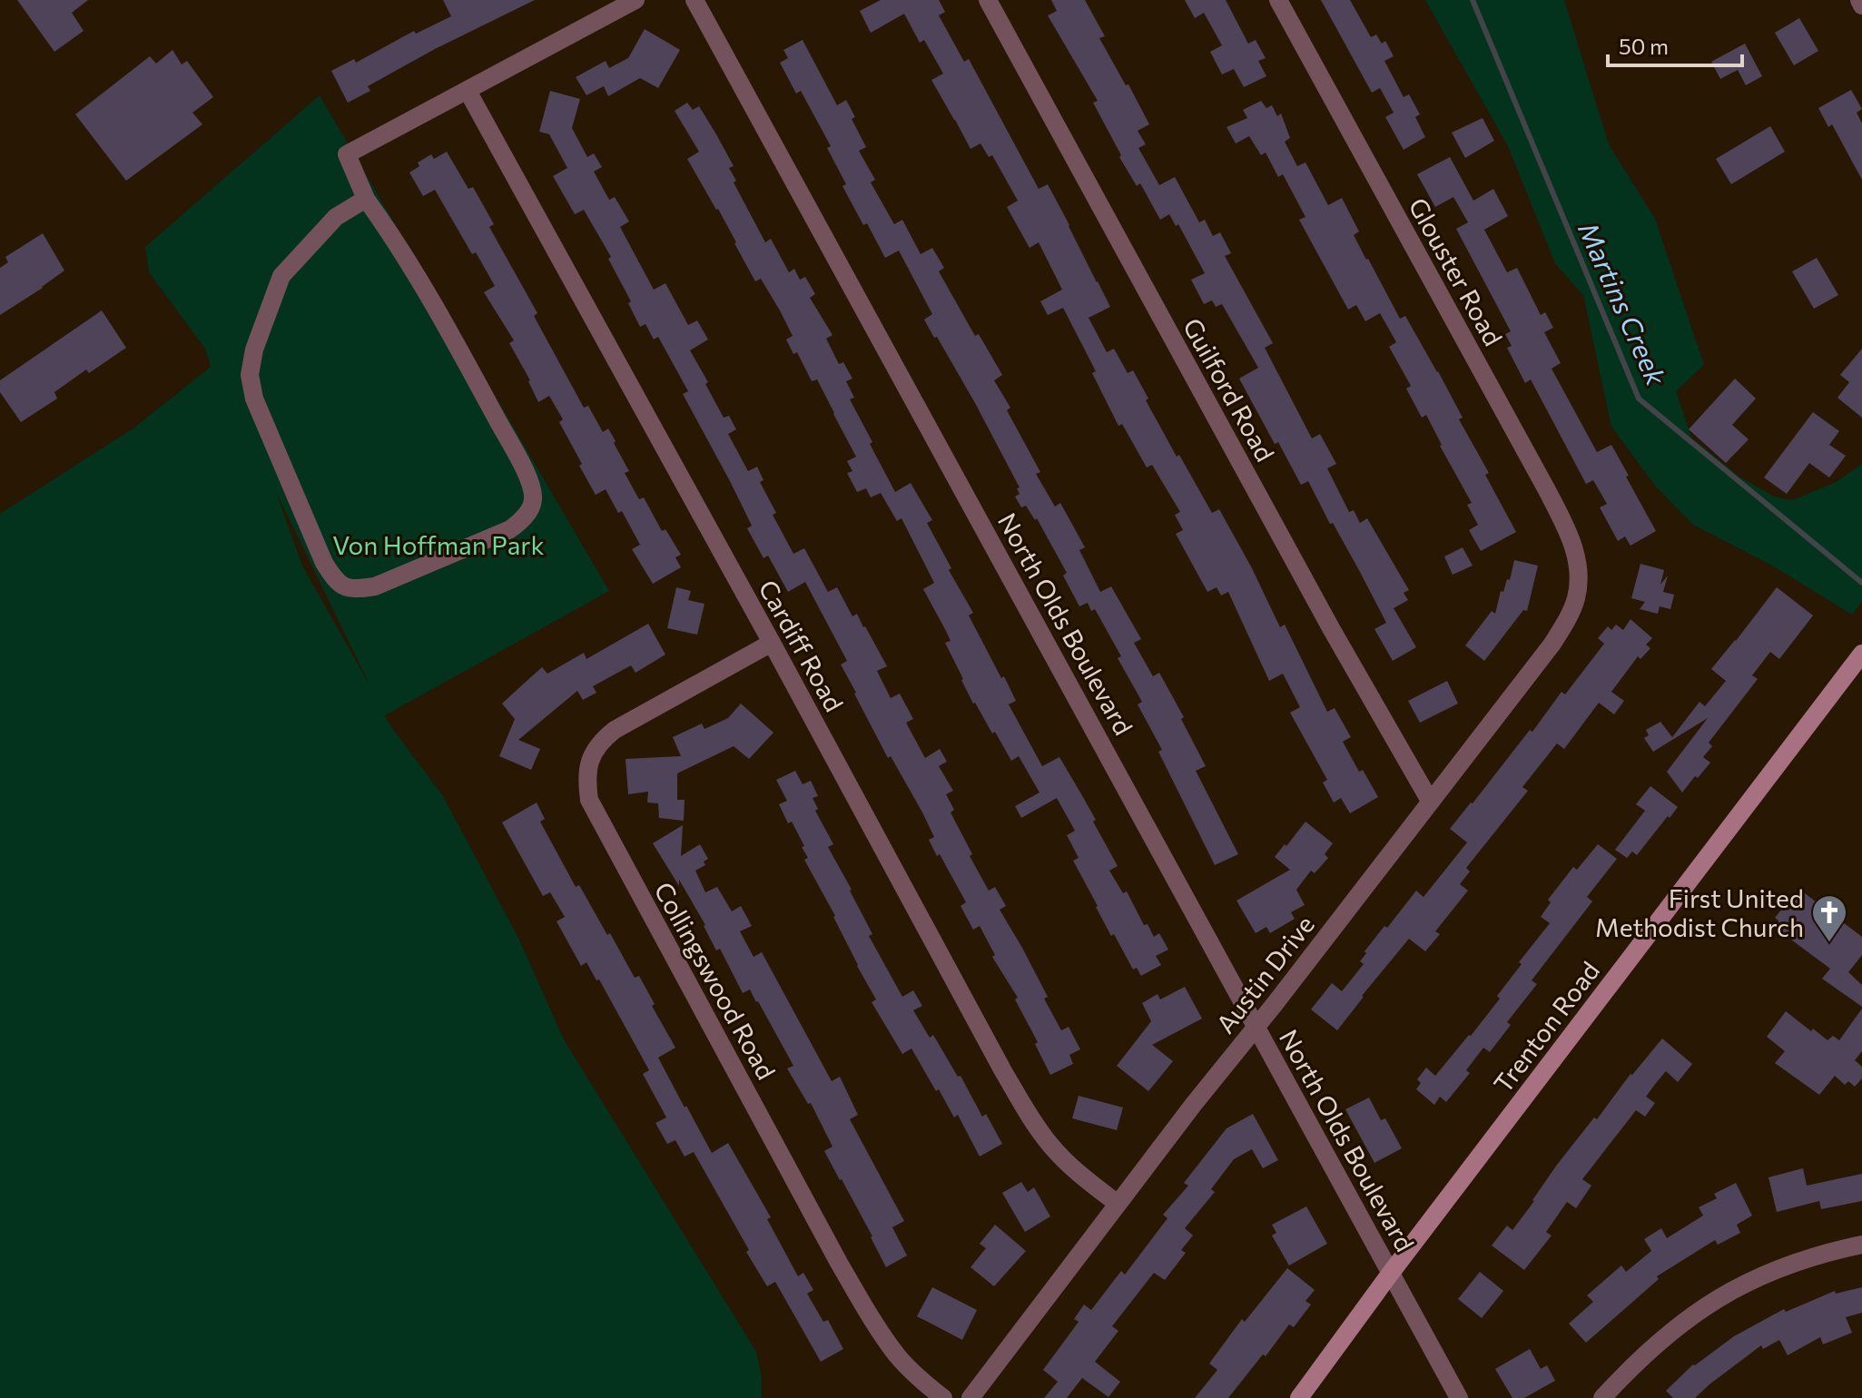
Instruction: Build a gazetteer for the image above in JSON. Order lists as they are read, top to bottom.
{
  "streets": {
    "main road": ["Trenton Road"],
    "street": [
      "Glouster Road",
      "Guilford Road",
      "North Olds Boulevard",
      "Cardiff Road",
      "Austin Drive",
      "Collingswood Road"
    ]
  },
  "crossings": [
    ["Glouster Road", "Austin Drive"],
    ["Guilford Road", "Austin Drive"],
    ["North Olds Boulevard", "Austin Drive"],
    ["North Olds Boulevard", "Trenton Road"],
    ["Cardiff Road", "Austin Drive"],
    ["Cardiff Road", "Collingswood Road"]
  ],
  "water": ["Martins Creek"],
  "parks": ["Von Hoffman Park"],
  "places": {
    "church": ["First United Methodist Church"]
  },
  "scale_bar": "50 m"
}
